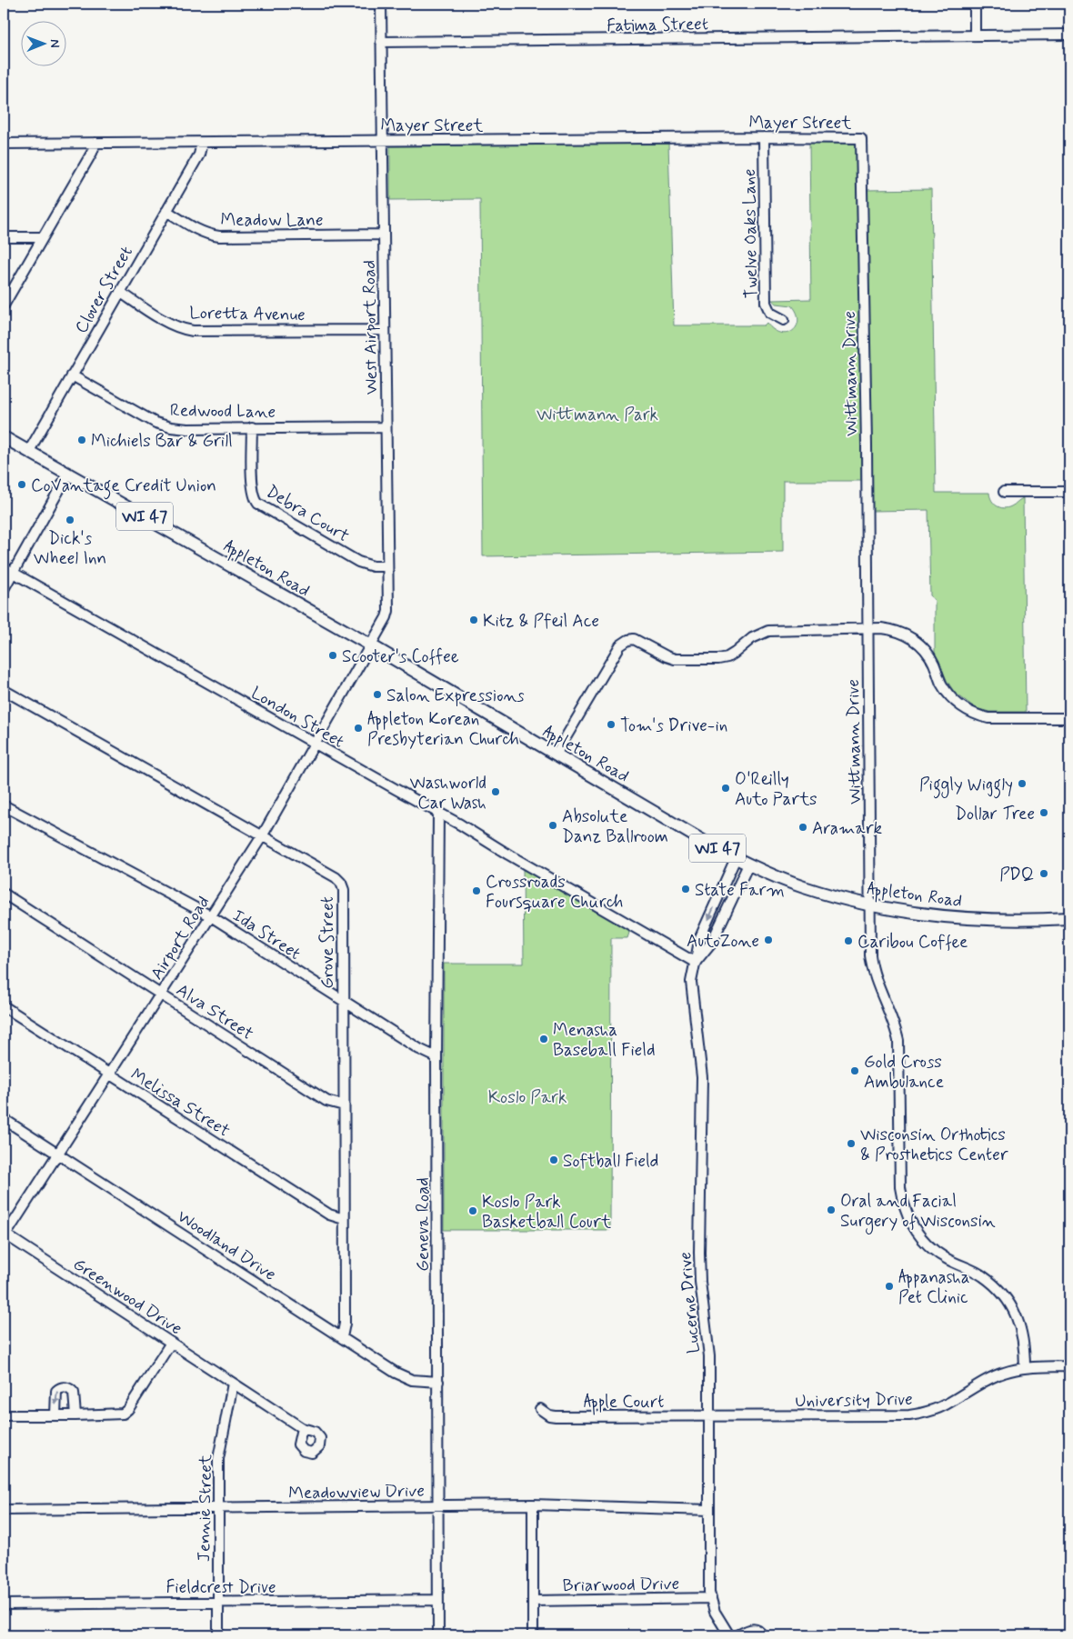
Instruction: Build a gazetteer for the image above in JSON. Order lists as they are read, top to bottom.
{
  "streets": {
    "main road": ["WI 47", "Appleton Road"],
    "street": [
      "Fatima Street",
      "Mayer Street",
      "Meadow Lane",
      "Twelve Oaks Lane",
      "Clover Street",
      "Loretta Avenue",
      "West Airport Road",
      "Wittmann Drive",
      "Redwood Lane",
      "Debra Court",
      "London Street",
      "Ida Street",
      "Airport Road",
      "Grove Street",
      "Alva Street",
      "Melissa Street",
      "Geneva Road",
      "Woodland Drive",
      "Greenwood Drive",
      "Lucerne Drive",
      "University Drive",
      "Apple Court",
      "Meadowview Drive",
      "Jennie Street",
      "Briarwood Drive",
      "Fieldcrest Drive"
    ]
  },
  "crossings": [
    ["Fatima Street", "West Airport Road"],
    ["Mayer Street", "Twelve Oaks Lane"],
    ["Mayer Street", "Clover Street"],
    ["Mayer Street", "West Airport Road"],
    ["Mayer Street", "Wittmann Drive"],
    ["Meadow Lane", "Clover Street"],
    ["Meadow Lane", "West Airport Road"],
    ["Clover Street", "Loretta Avenue"],
    ["Clover Street", "Redwood Lane"],
    ["Clover Street", "Appleton Road"],
    ["Loretta Avenue", "West Airport Road"],
    ["West Airport Road", "Redwood Lane"],
    ["West Airport Road", "Debra Court"],
    ["West Airport Road", "Appleton Road"],
    ["West Airport Road", "Airport Road"],
    ["Wittmann Drive", "Appleton Road"],
    ["Wittmann Drive", "University Drive"],
    ["Redwood Lane", "Debra Court"],
    ["Appleton Road", "Airport Road"],
    ["Appleton Road", "Lucerne Drive"],
    ["London Street", "Airport Road"],
    ["London Street", "Geneva Road"],
    ["London Street", "Lucerne Drive"],
    ["Ida Street", "Airport Road"],
    ["Ida Street", "Grove Street"],
    ["Ida Street", "Geneva Road"],
    ["Airport Road", "Grove Street"],
    ["Airport Road", "Alva Street"],
    ["Airport Road", "Melissa Street"],
    ["Airport Road", "Woodland Drive"],
    ["Airport Road", "Greenwood Drive"],
    ["Grove Street", "Alva Street"],
    ["Grove Street", "Melissa Street"],
    ["Grove Street", "Woodland Drive"],
    ["Geneva Road", "Woodland Drive"],
    ["Geneva Road", "Meadowview Drive"],
    ["Geneva Road", "Fieldcrest Drive"],
    ["Greenwood Drive", "Jennie Street"],
    ["Lucerne Drive", "University Drive"],
    ["Lucerne Drive", "Apple Court"],
    ["Lucerne Drive", "Meadowview Drive"],
    ["Lucerne Drive", "Briarwood Drive"],
    ["University Drive", "Apple Court"],
    ["Meadowview Drive", "Jennie Street"],
    ["Jennie Street", "Fieldcrest Drive"]
  ],
  "parks": ["Wittmann Park", "Koslo Park"],
  "places": [
    "Michiels Bar & Grill",
    "CoVantage Credit Union",
    "Dick's Wheel Inn",
    "Kitz & Pfeil Ace",
    "Scooter's Coffee",
    "Salon Expressions",
    "Tom's Drive-in",
    "Appleton Korean Presbyterian Church",
    "Piggly Wiggly",
    "O'Reilly Auto Parts",
    "Washworld Car Wash",
    "Dollar Tree",
    "Absolute Danz Ballroom",
    "Aramark",
    "PDQ",
    "State Farm",
    "Crossroads Foursquare Church",
    "AutoZone",
    "Caribou Coffee",
    "Menasha Baseball Field",
    "Gold Cross Ambulance",
    "Wisconsin Orthotics & Prosthetics Center",
    "Softball Field",
    "Oral and Facial Surgery of Wisconsin",
    "Koslo Park Basketball Court",
    "Appanasha Pet Clinic"
  ],
  "north": "right"
}
